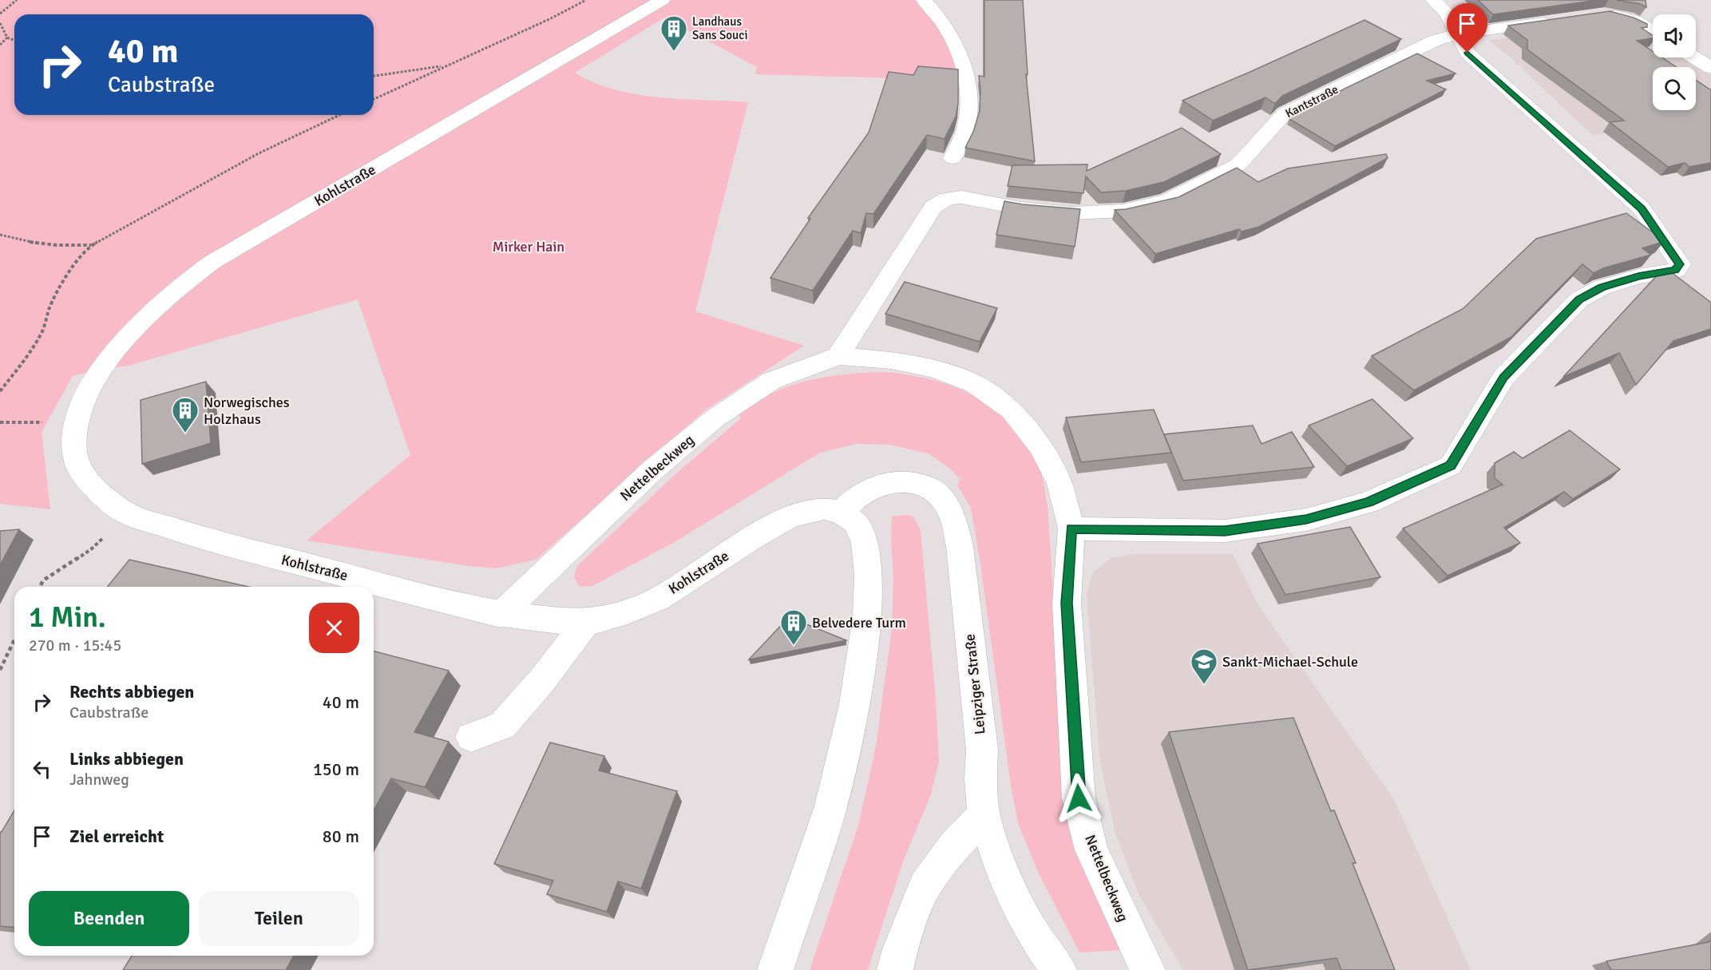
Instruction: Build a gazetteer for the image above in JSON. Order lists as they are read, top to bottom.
{
  "streets": {
    "street": [
      "Kantstraße",
      "Kohlstraße",
      "Nettelbeckweg",
      "Leipziger Straße"
    ]
  },
  "crossings": [
    ["Kohlstraße", "Nettelbeckweg"],
    ["Kohlstraße", "Leipziger Straße"]
  ],
  "parks": ["Mirker Hain"],
  "places": {
    "building": ["Landhaus Sans Souci", "Norwegisches Holzhaus", "Belvedere Turm"],
    "school or university": ["Sankt-Michael-Schule"]
  },
  "page": {
    "turn": ["40 m", "Caubstraße"],
    "heading": ["1 Min.", "270 m · 15:45"],
    "list": [
      {
        "name": "Rechts abbiegen",
        "note": "Caubstraße",
        "value": "40 m"
      },
      {
        "name": "Links abbiegen",
        "note": "Jahnweg",
        "value": "150 m"
      },
      {
        "name": "Ziel erreicht",
        "value": "80 m"
      }
    ],
    "buttons": ["Beenden", "Teilen"]
  }
}
